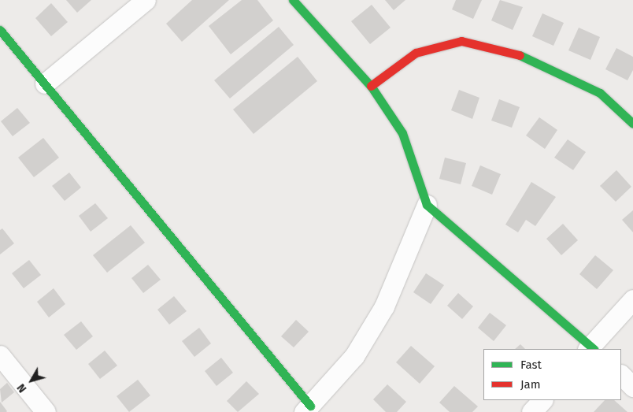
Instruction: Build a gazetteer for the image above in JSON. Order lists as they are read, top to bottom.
{
  "legend": ["Fast", "Jam"],
  "north": "bottom left"
}
